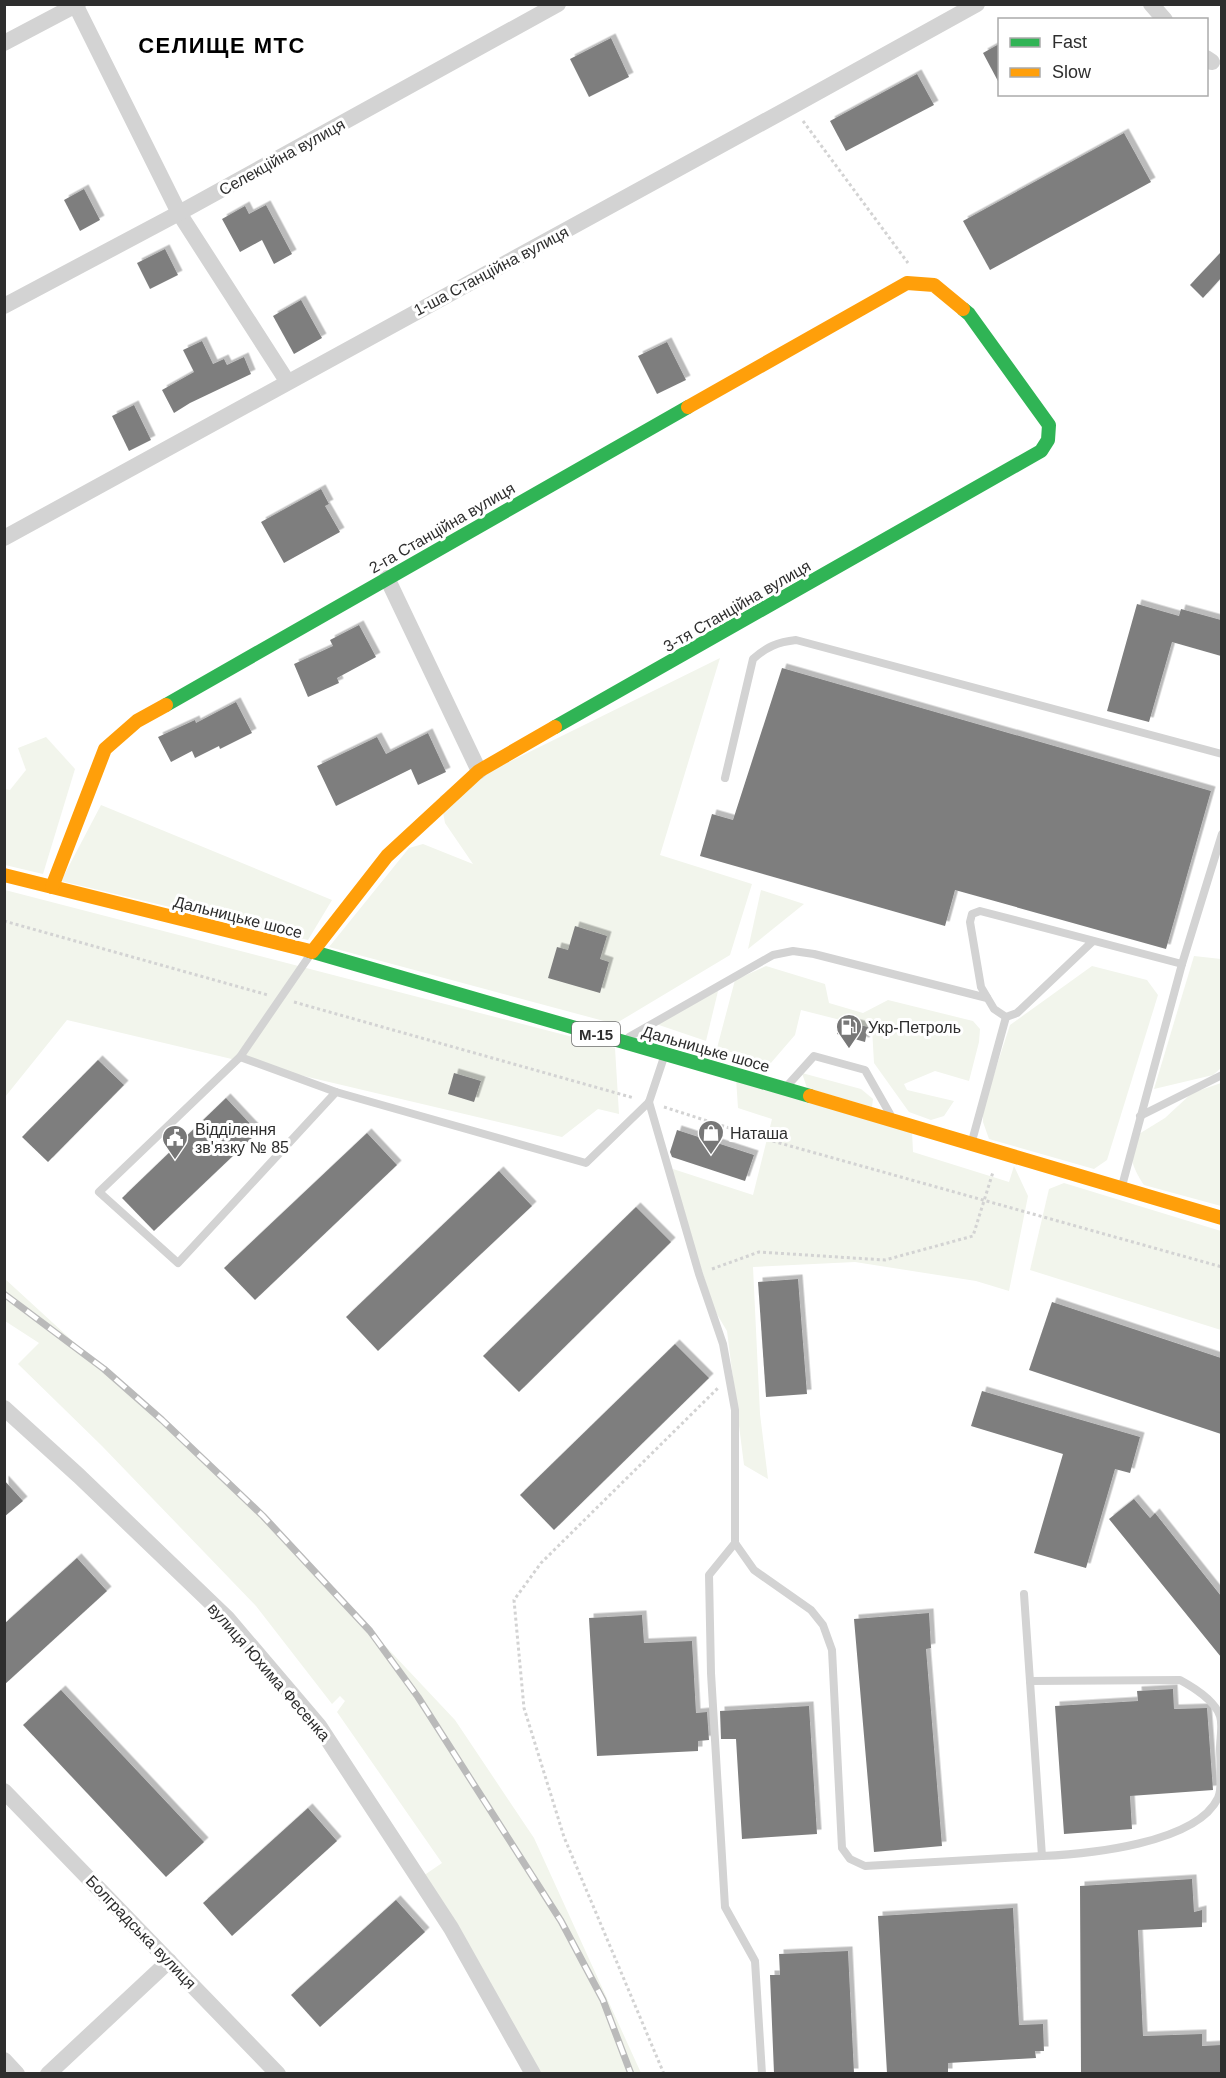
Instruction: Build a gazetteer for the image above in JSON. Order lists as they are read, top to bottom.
{
  "streets": {
    "street": [
      "Селекційна вулиця",
      "1-ша Станційна вулиця",
      "2-га Станційна вулиця",
      "3-тя Станційна вулиця",
      "Дальницьке шосе",
      "М-15",
      "вулиця Юхима Фесенка",
      "Болградська вулиця"
    ]
  },
  "crossings": [
    ["2-га Станційна вулиця", "3-тя Станційна вулиця"],
    ["2-га Станційна вулиця", "Дальницьке шосе"],
    ["3-тя Станційна вулиця", "Дальницьке шосе"]
  ],
  "districts": ["CЕЛИЩЕ МТС"],
  "places": {
    "fuel station": ["Укр-Петроль"],
    "shop": ["Наташа"],
    "public building": ["Відділення зв'язку № 85"]
  },
  "legend": ["Fast", "Slow"]
}
